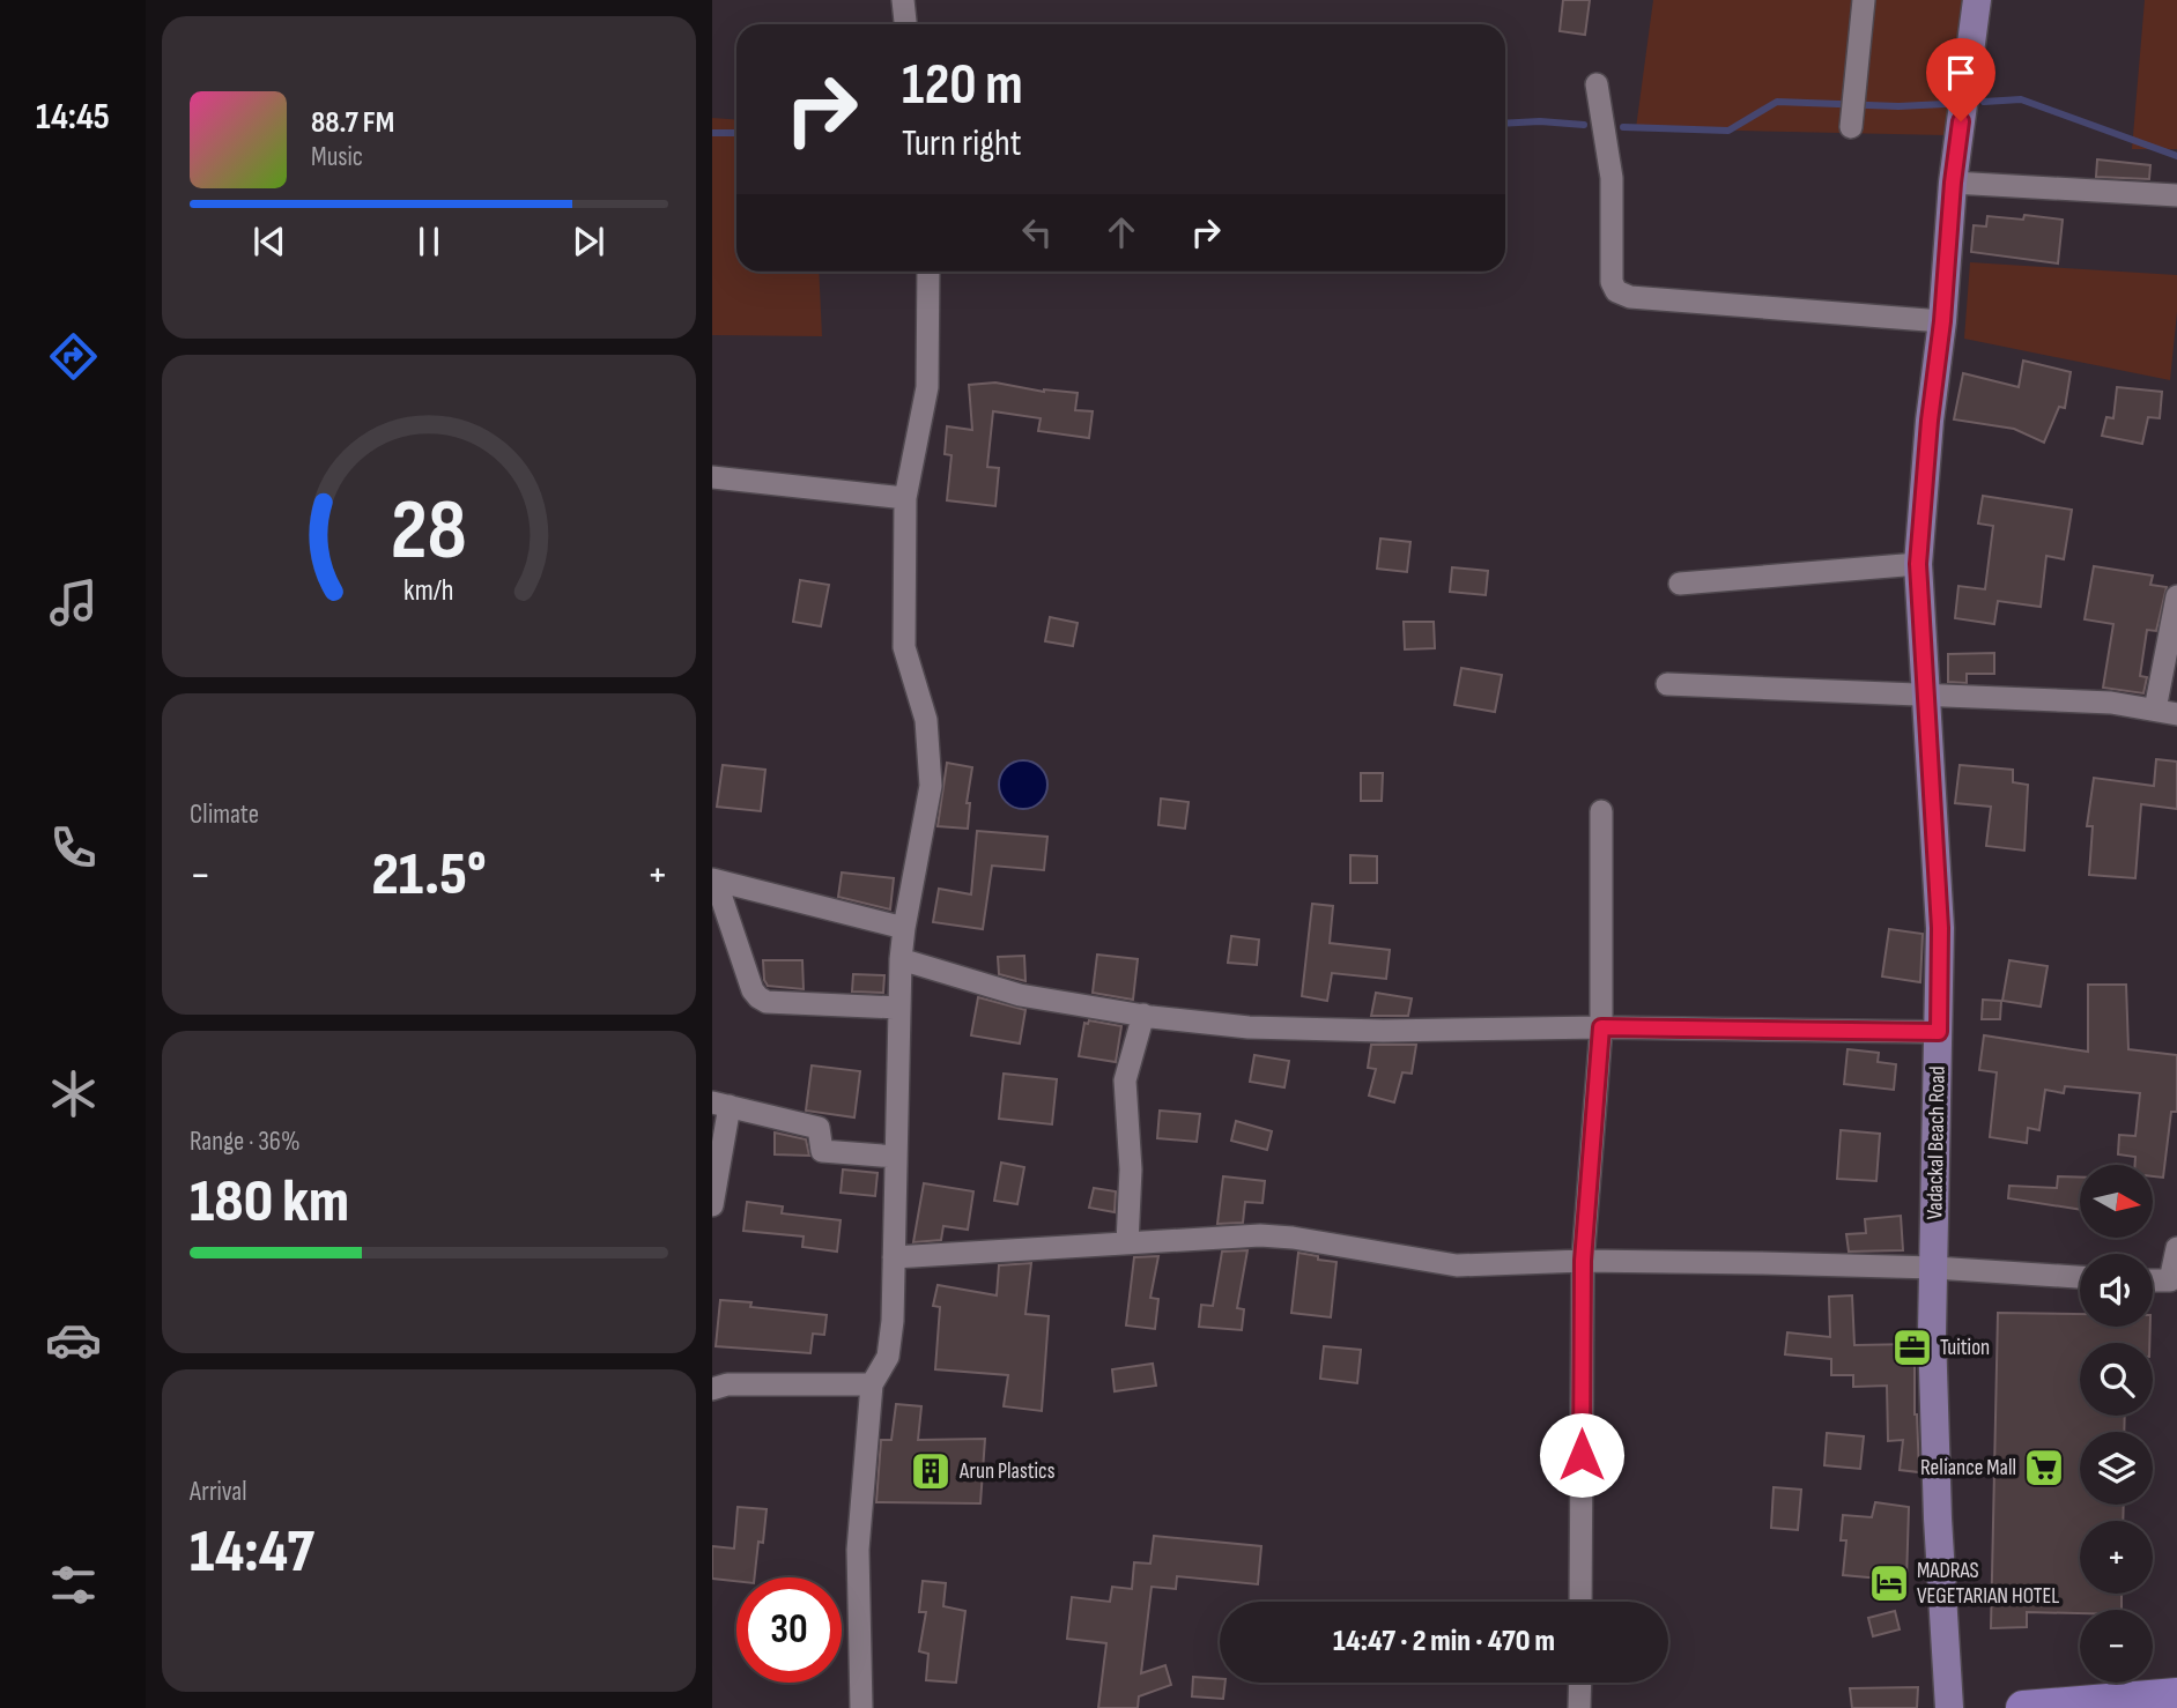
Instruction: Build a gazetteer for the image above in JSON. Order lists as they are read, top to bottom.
{
  "streets": {
    "main road": ["Vadackal Beach Road"]
  },
  "places": {
    "office": ["Tuition"],
    "supermarket": ["Reliance Mall"],
    "building": ["Arun Plastics"],
    "hotel": ["MADRAS VEGETARIAN HOTEL"]
  },
  "north": "right",
  "page": {
    "tabs": "14:45",
    "turn": ["120 m", "Turn right"],
    "song": ["88.7 FM", "Music"],
    "tile": [
      "Climate",
      ["Range · 36%", "180 km"],
      ["Arrival", "14:47"]
    ],
    "heat": ["−", "21.5°", "+"],
    "map_buttons": ["+", "−"],
    "limit": "30",
    "trip": "14:47 · 2 min · 470 m",
    "gauge": ["28", "km/h"]
  }
}
